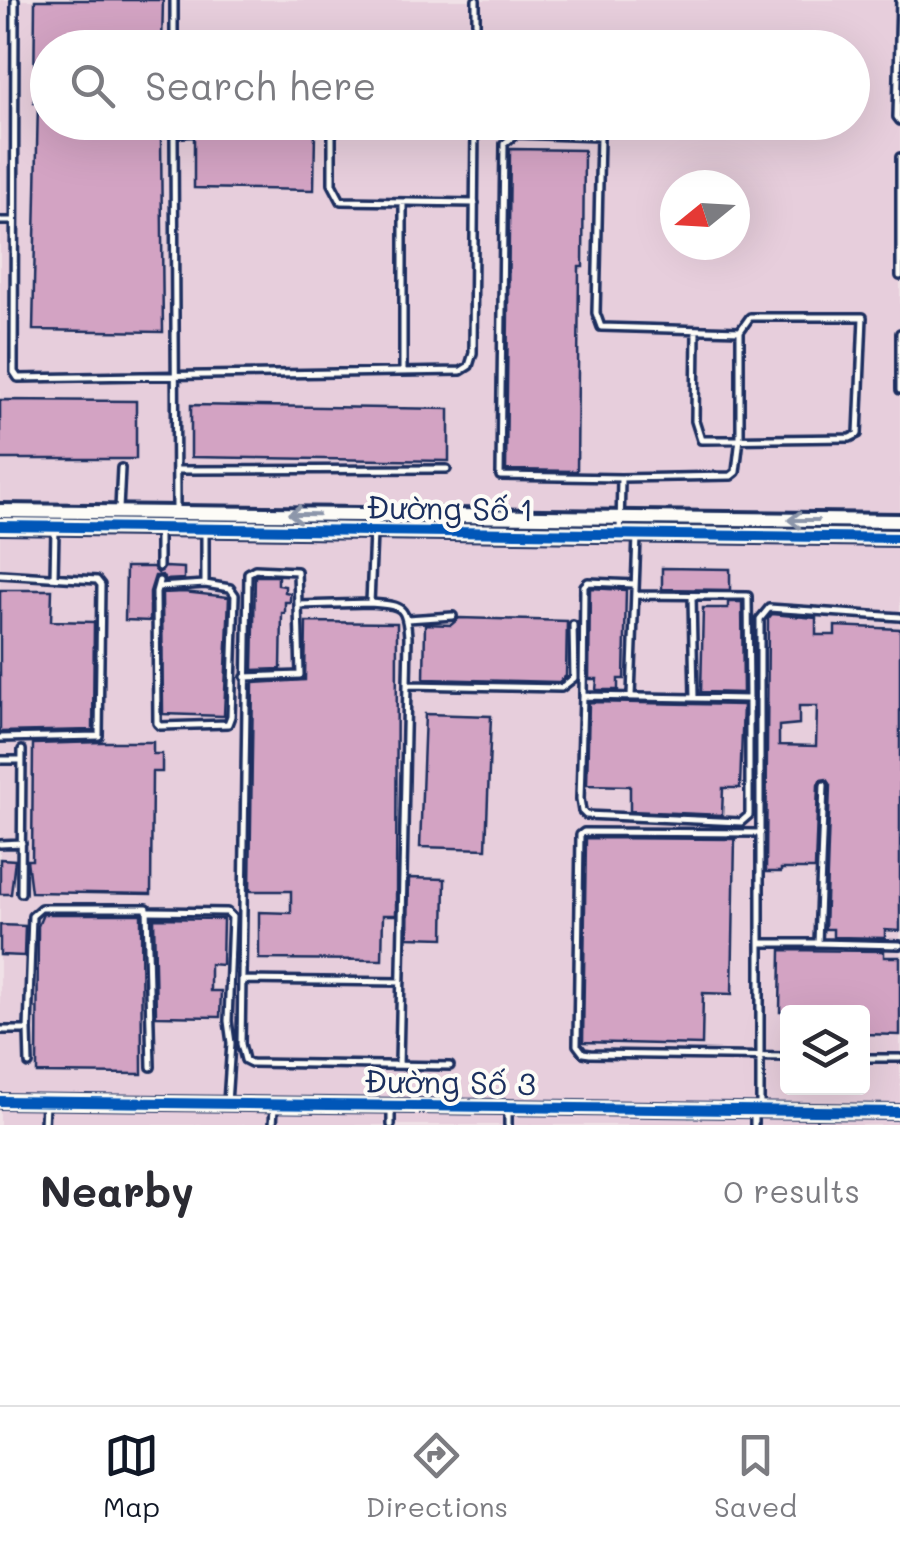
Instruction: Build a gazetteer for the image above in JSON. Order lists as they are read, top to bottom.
{
  "streets": {
    "street": ["Đường Số 1", "Đường Số 3"]
  },
  "north": "left",
  "page": {
    "search": "Search here",
    "heading": ["Nearby", "0 results"],
    "nav": ["Map", "Directions", "Saved"]
  }
}
